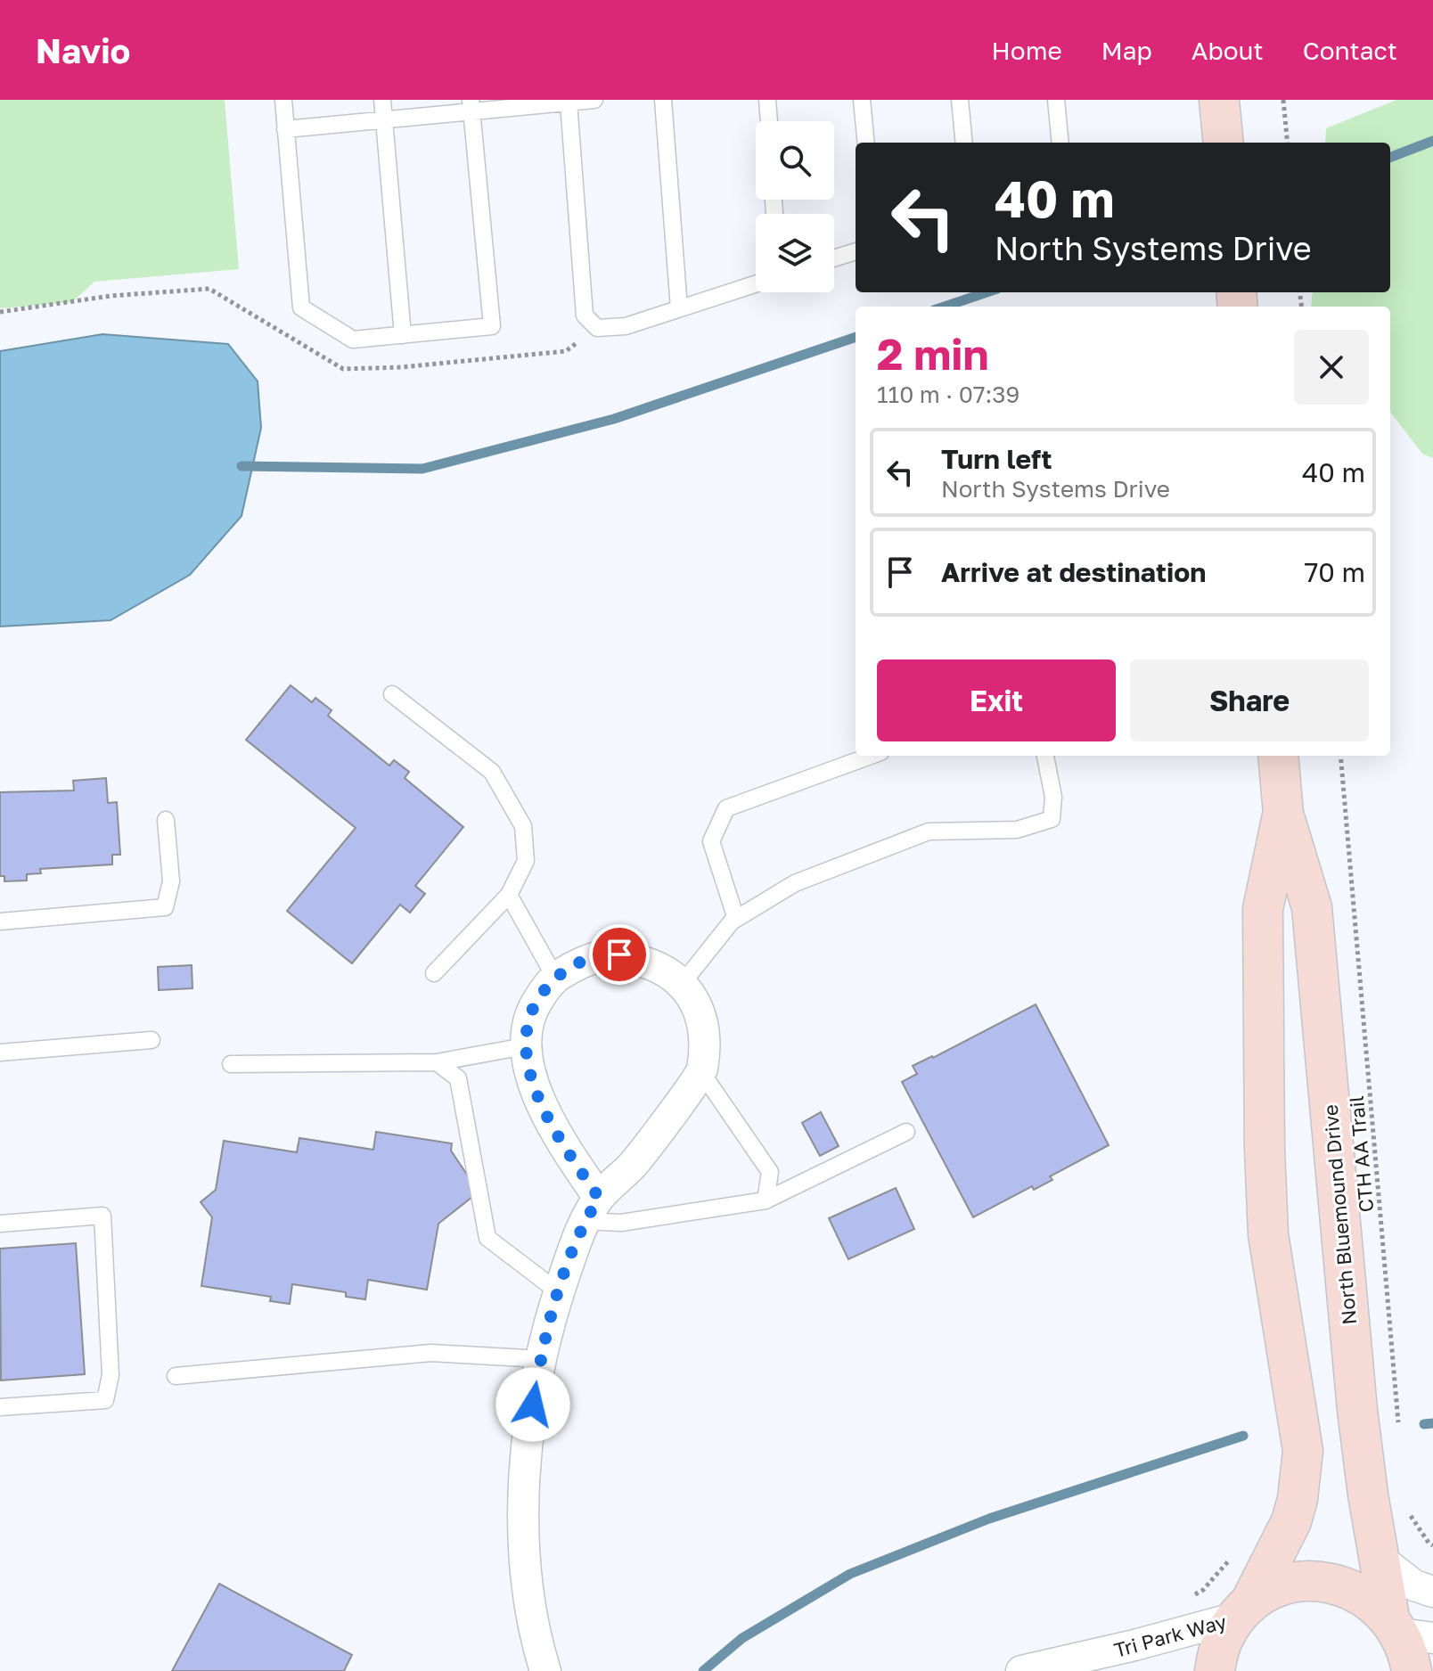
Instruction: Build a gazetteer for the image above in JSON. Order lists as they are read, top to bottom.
{
  "streets": {
    "main road": ["North Bluemound Drive"],
    "street": ["Tri Park Way"],
    "path": ["CTH AA Trail"]
  },
  "crossings": [
    ["North Bluemound Drive", "Tri Park Way"]
  ],
  "page": {
    "header": "Navio",
    "nav": [
      "Home",
      "Map",
      "About",
      "Contact"
    ],
    "turn": ["40 m", "North Systems Drive"],
    "heading": ["2 min", "110 m · 07:39"],
    "list": [
      {
        "name": "Turn left",
        "note": "North Systems Drive",
        "value": "40 m"
      },
      {
        "name": "Arrive at destination",
        "value": "70 m"
      }
    ],
    "buttons": ["Exit", "Share"]
  }
}
